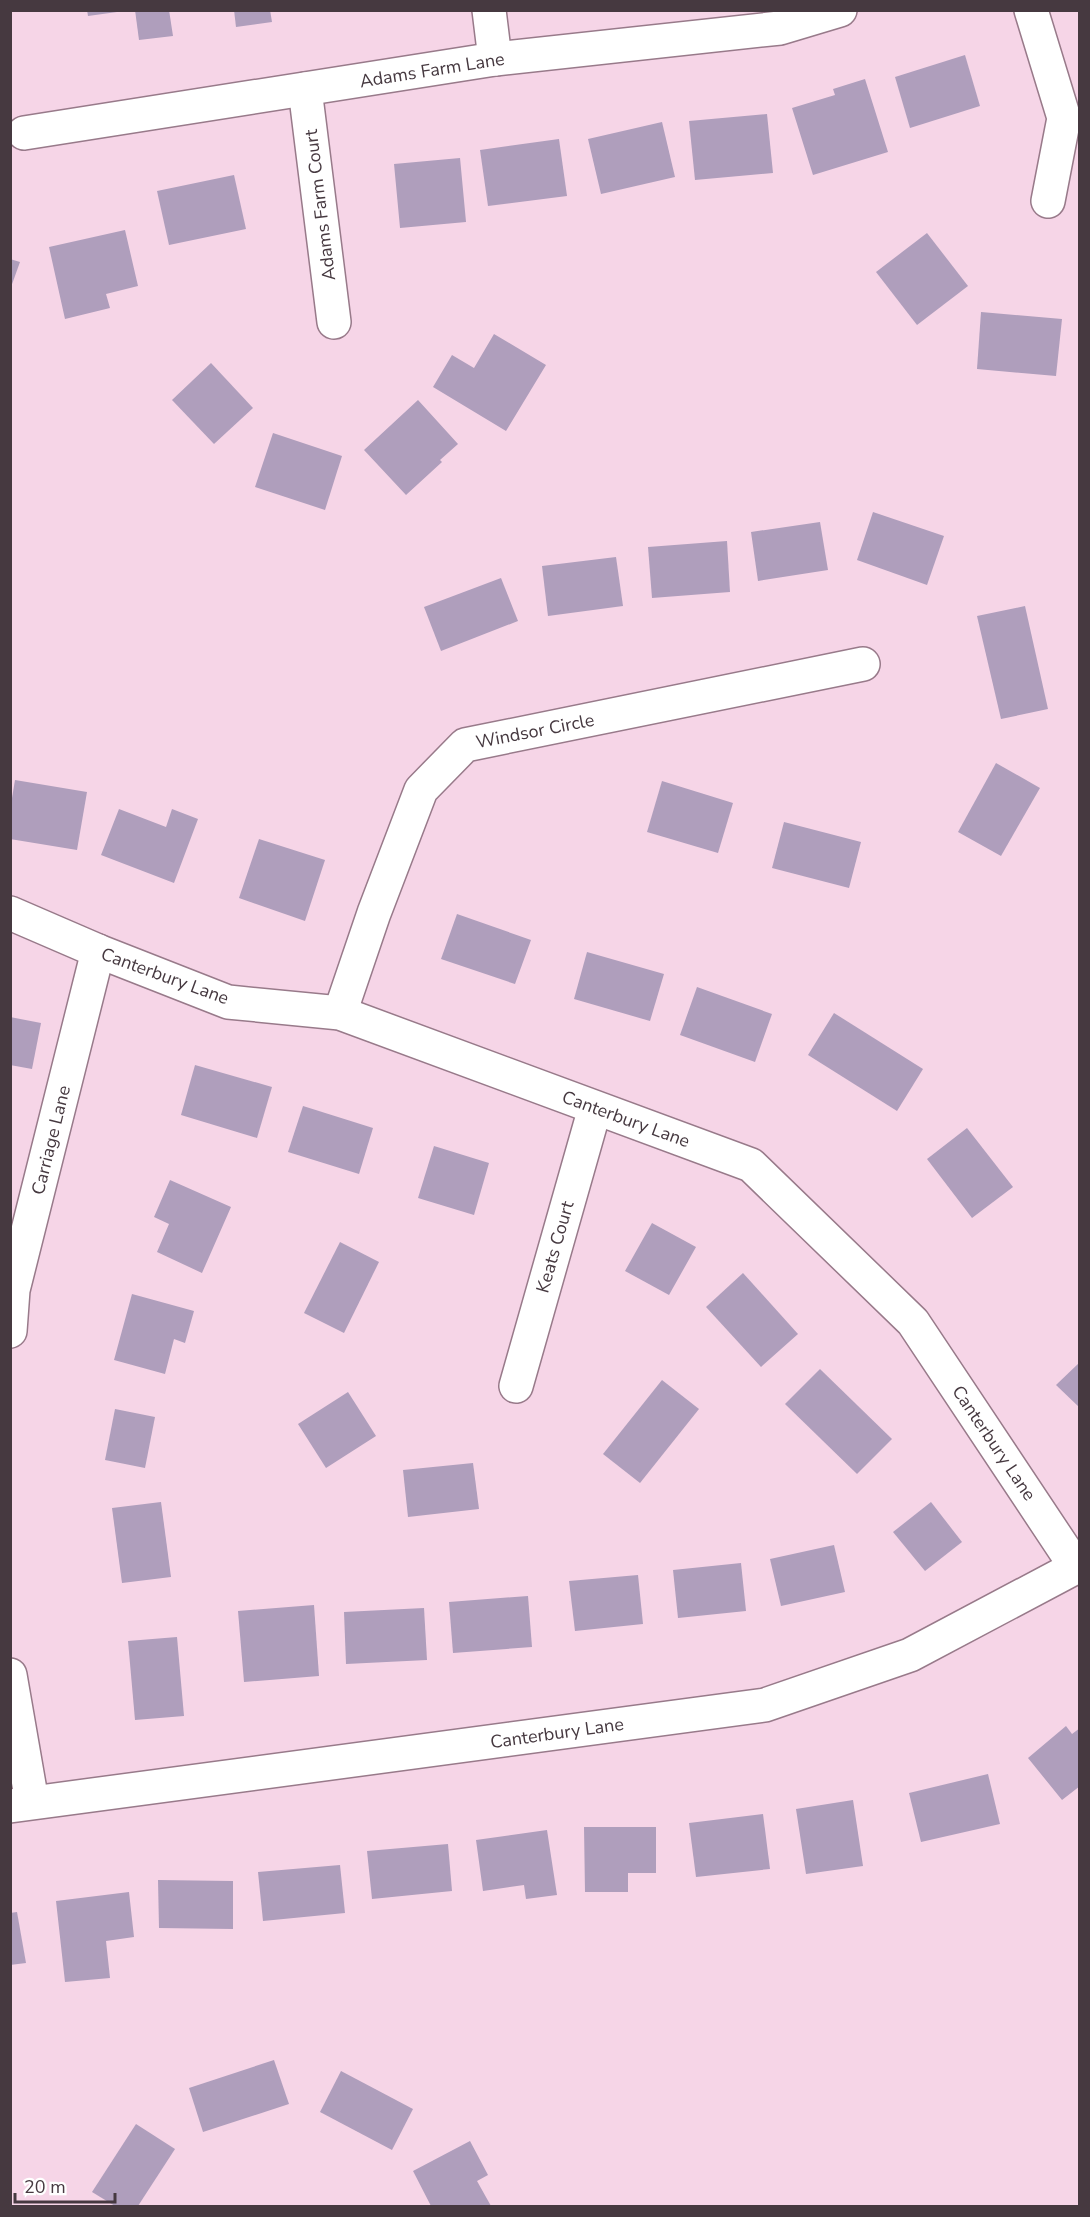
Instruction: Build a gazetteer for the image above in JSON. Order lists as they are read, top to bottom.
{
  "streets": {
    "street": [
      "Adams Farm Lane",
      "Adams Farm Court",
      "Windsor Circle",
      "Canterbury Lane",
      "Carriage Lane",
      "Keats Court"
    ]
  },
  "crossings": [
    ["Adams Farm Lane", "Adams Farm Court"],
    ["Windsor Circle", "Canterbury Lane"],
    ["Canterbury Lane", "Carriage Lane"],
    ["Canterbury Lane", "Keats Court"]
  ],
  "scale_bar": "20 m"
}
